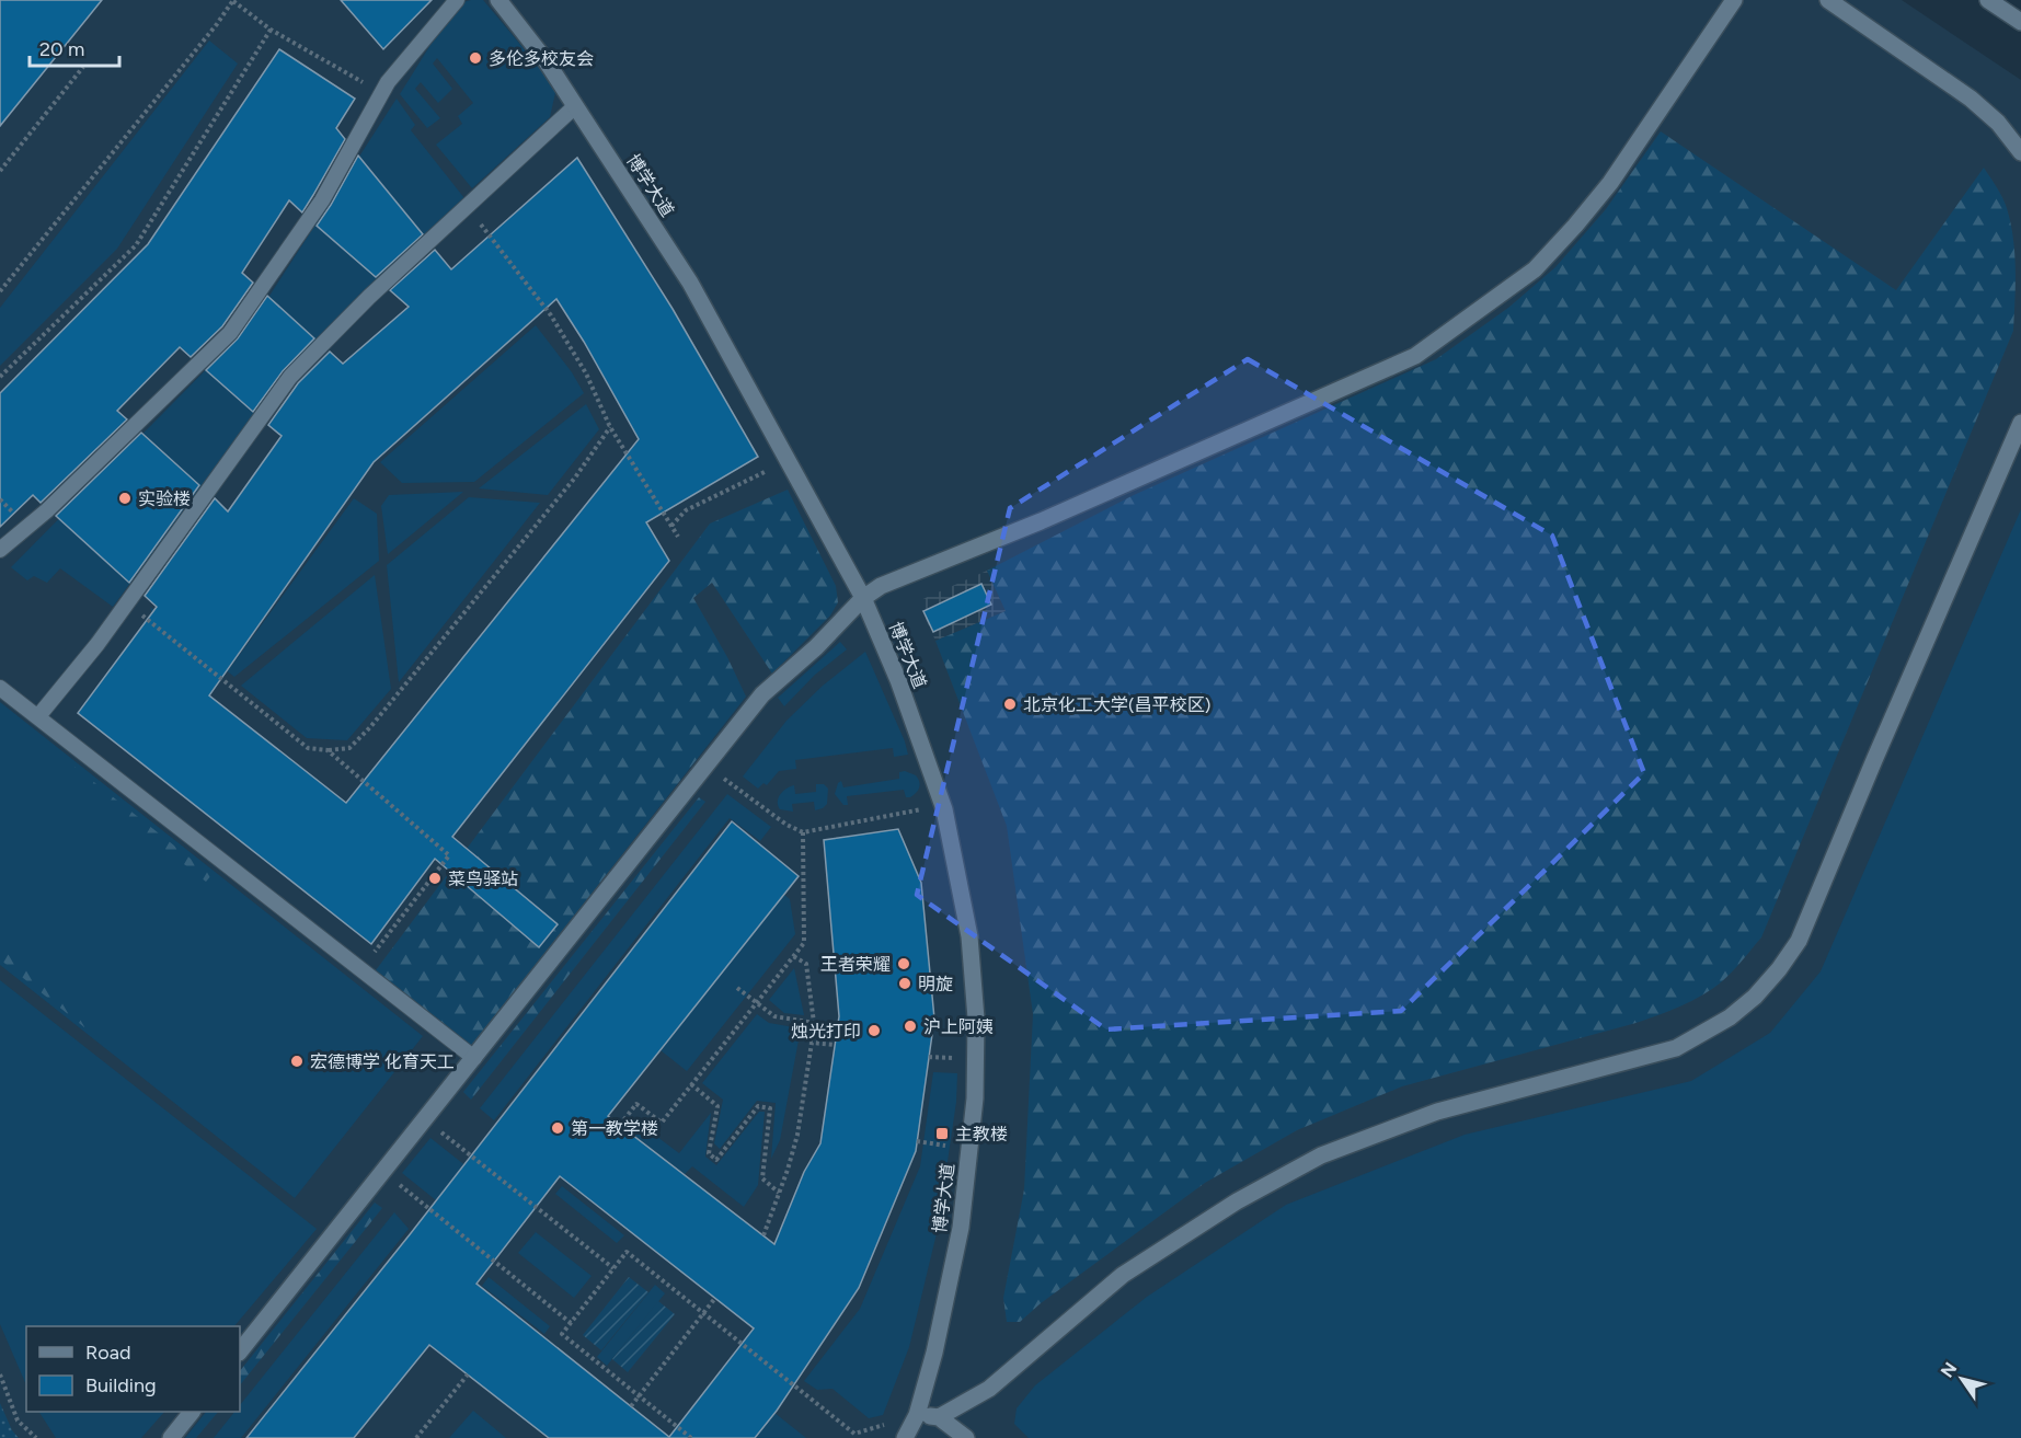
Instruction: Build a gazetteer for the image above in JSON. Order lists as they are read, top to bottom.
{
  "streets": {
    "street": ["博学大道"]
  },
  "places": {
    "other": [
      "多伦多校友会",
      "实验楼",
      "北京化工大学(昌平校区)",
      "菜鸟驿站",
      "王者荣耀",
      "明旋",
      "沪上阿姨",
      "烛光打印",
      "宏德博学 化育天工",
      "第一教学楼"
    ],
    "transit": ["主教楼"]
  },
  "legend": ["Road", "Building"],
  "scale_bar": "20 m",
  "north": "top left"
}
